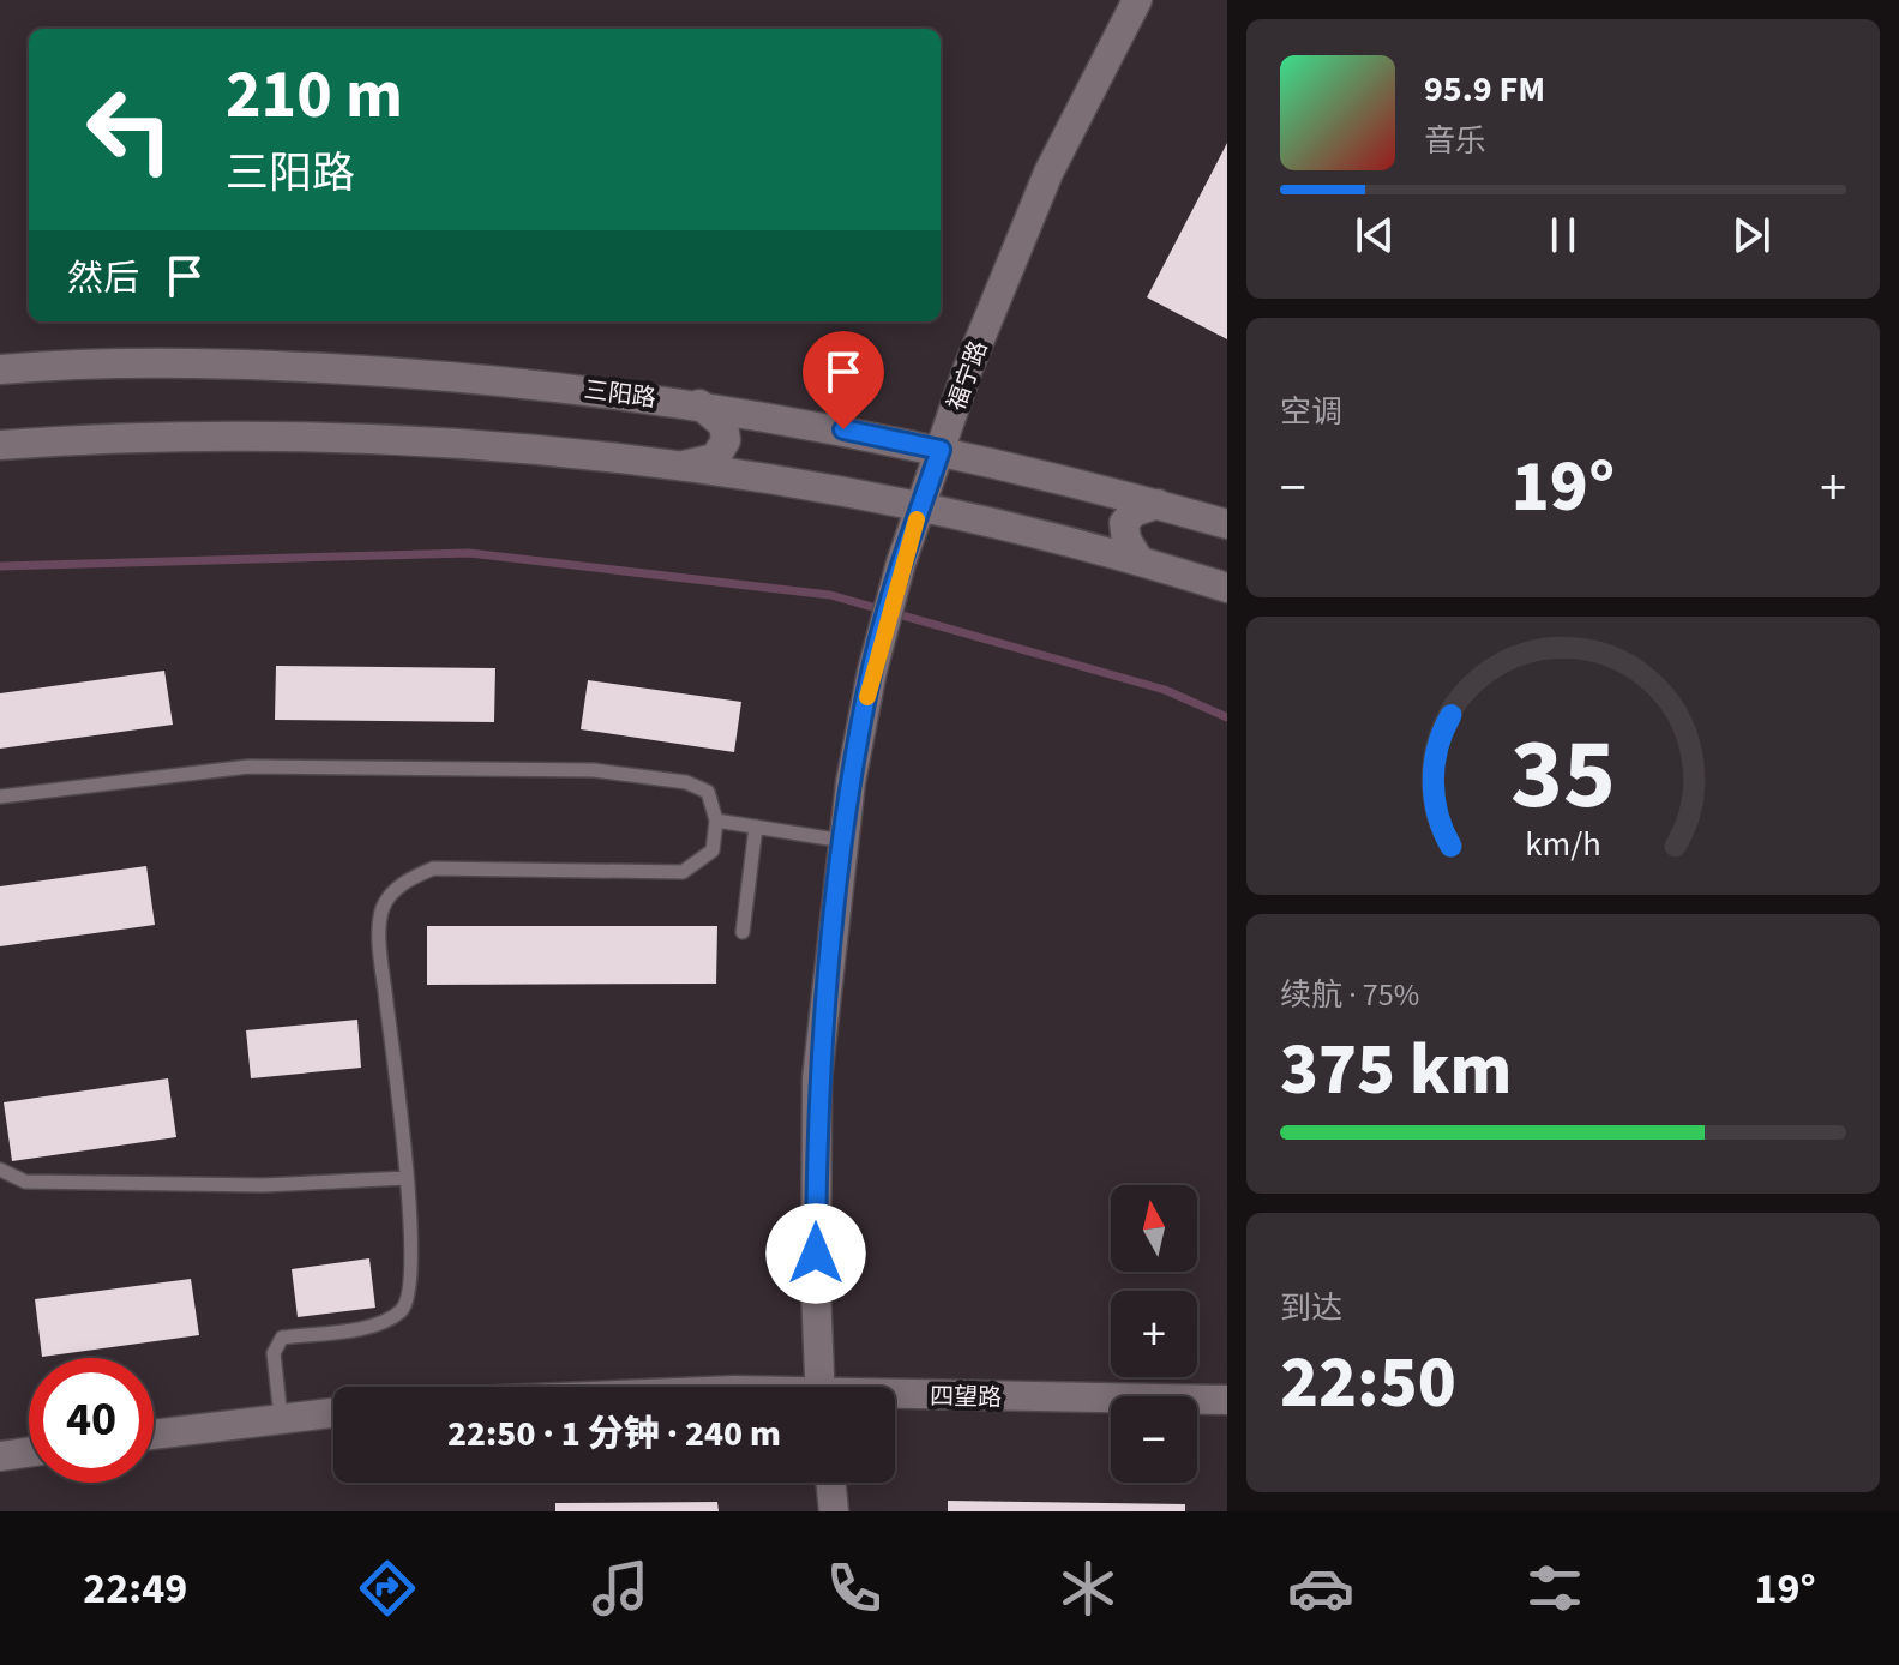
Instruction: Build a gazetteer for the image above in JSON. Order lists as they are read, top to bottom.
{
  "streets": {
    "main road": ["福宁路", "三阳路", "四望路"]
  },
  "crossings": [
    ["福宁路", "三阳路"]
  ],
  "north": "top",
  "page": {
    "turn": ["210 m", "三阳路"],
    "song": ["95.9 FM", "音乐"],
    "then": "然后",
    "tile": [
      "空调",
      ["续航 · 75%", "375 km"],
      ["到达", "22:50"]
    ],
    "heat": ["−", "19°", "+"],
    "map_buttons": ["+", "−"],
    "limit": "40",
    "trip": "22:50 · 1 分钟 · 240 m",
    "tabs": ["22:49", "19°"],
    "gauge": ["35", "km/h"]
  }
}
